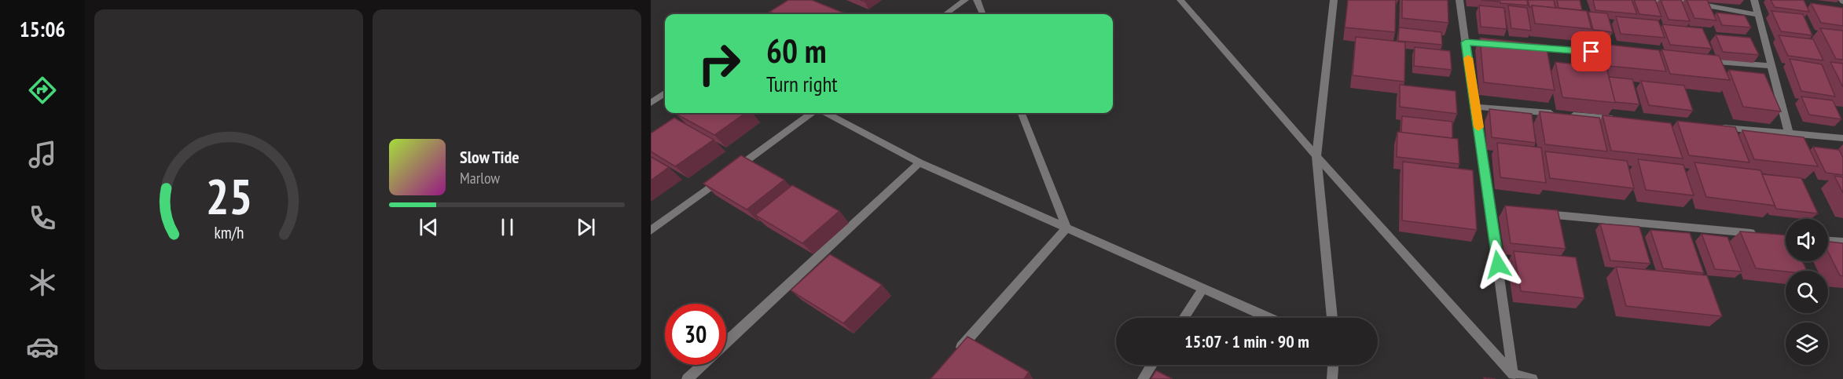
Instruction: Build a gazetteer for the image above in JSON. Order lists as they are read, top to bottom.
{
  "page": {
    "tabs": "15:06",
    "turn": ["60 m", "Turn right"],
    "song": ["Slow Tide", "Marlow"],
    "limit": "30",
    "trip": "15:07 · 1 min · 90 m",
    "gauge": ["25", "km/h"]
  }
}
